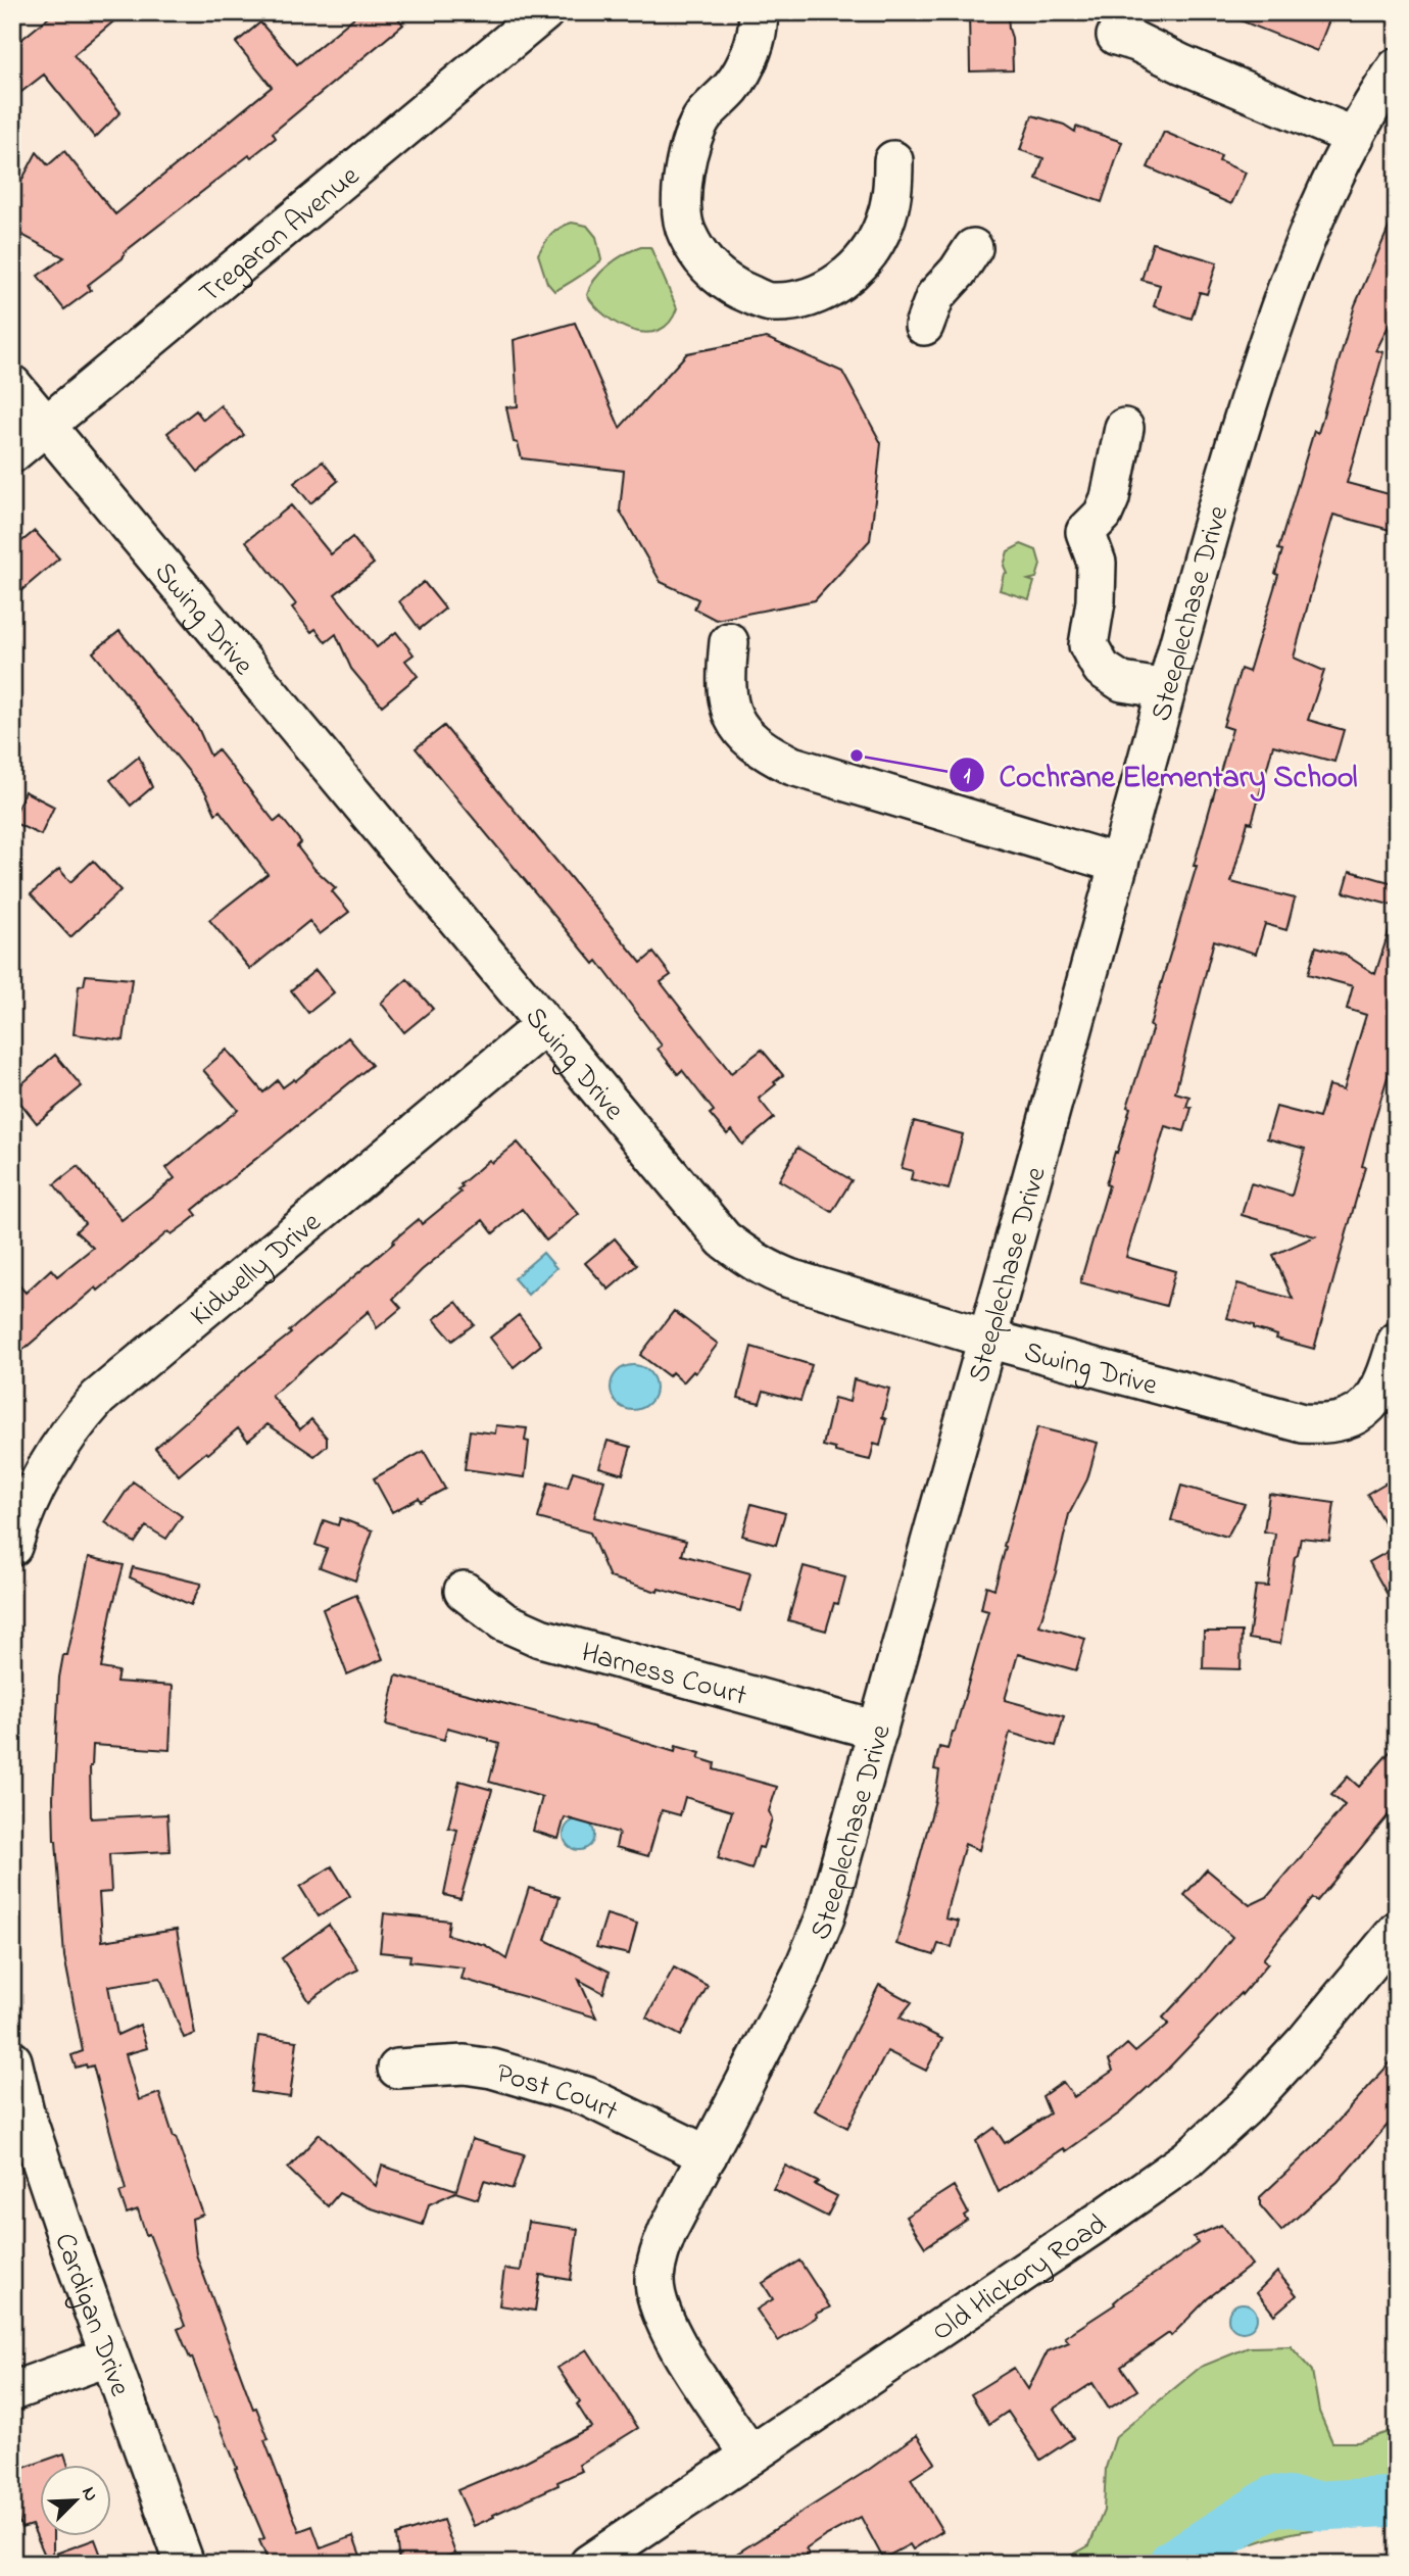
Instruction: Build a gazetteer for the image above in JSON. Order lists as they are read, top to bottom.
{
  "streets": {
    "street": [
      "Tregaron Avenue",
      "Steeplechase Drive",
      "Swing Drive",
      "Kidwelly Drive",
      "Harness Court",
      "Post Court",
      "Old Hickory Road",
      "Cardigan Drive"
    ]
  },
  "crossings": [
    ["Tregaron Avenue", "Swing Drive"],
    ["Steeplechase Drive", "Swing Drive"],
    ["Steeplechase Drive", "Harness Court"],
    ["Steeplechase Drive", "Post Court"],
    ["Steeplechase Drive", "Old Hickory Road"],
    ["Swing Drive", "Kidwelly Drive"]
  ],
  "places": ["Cochrane Elementary School"],
  "north": "top right"
}
